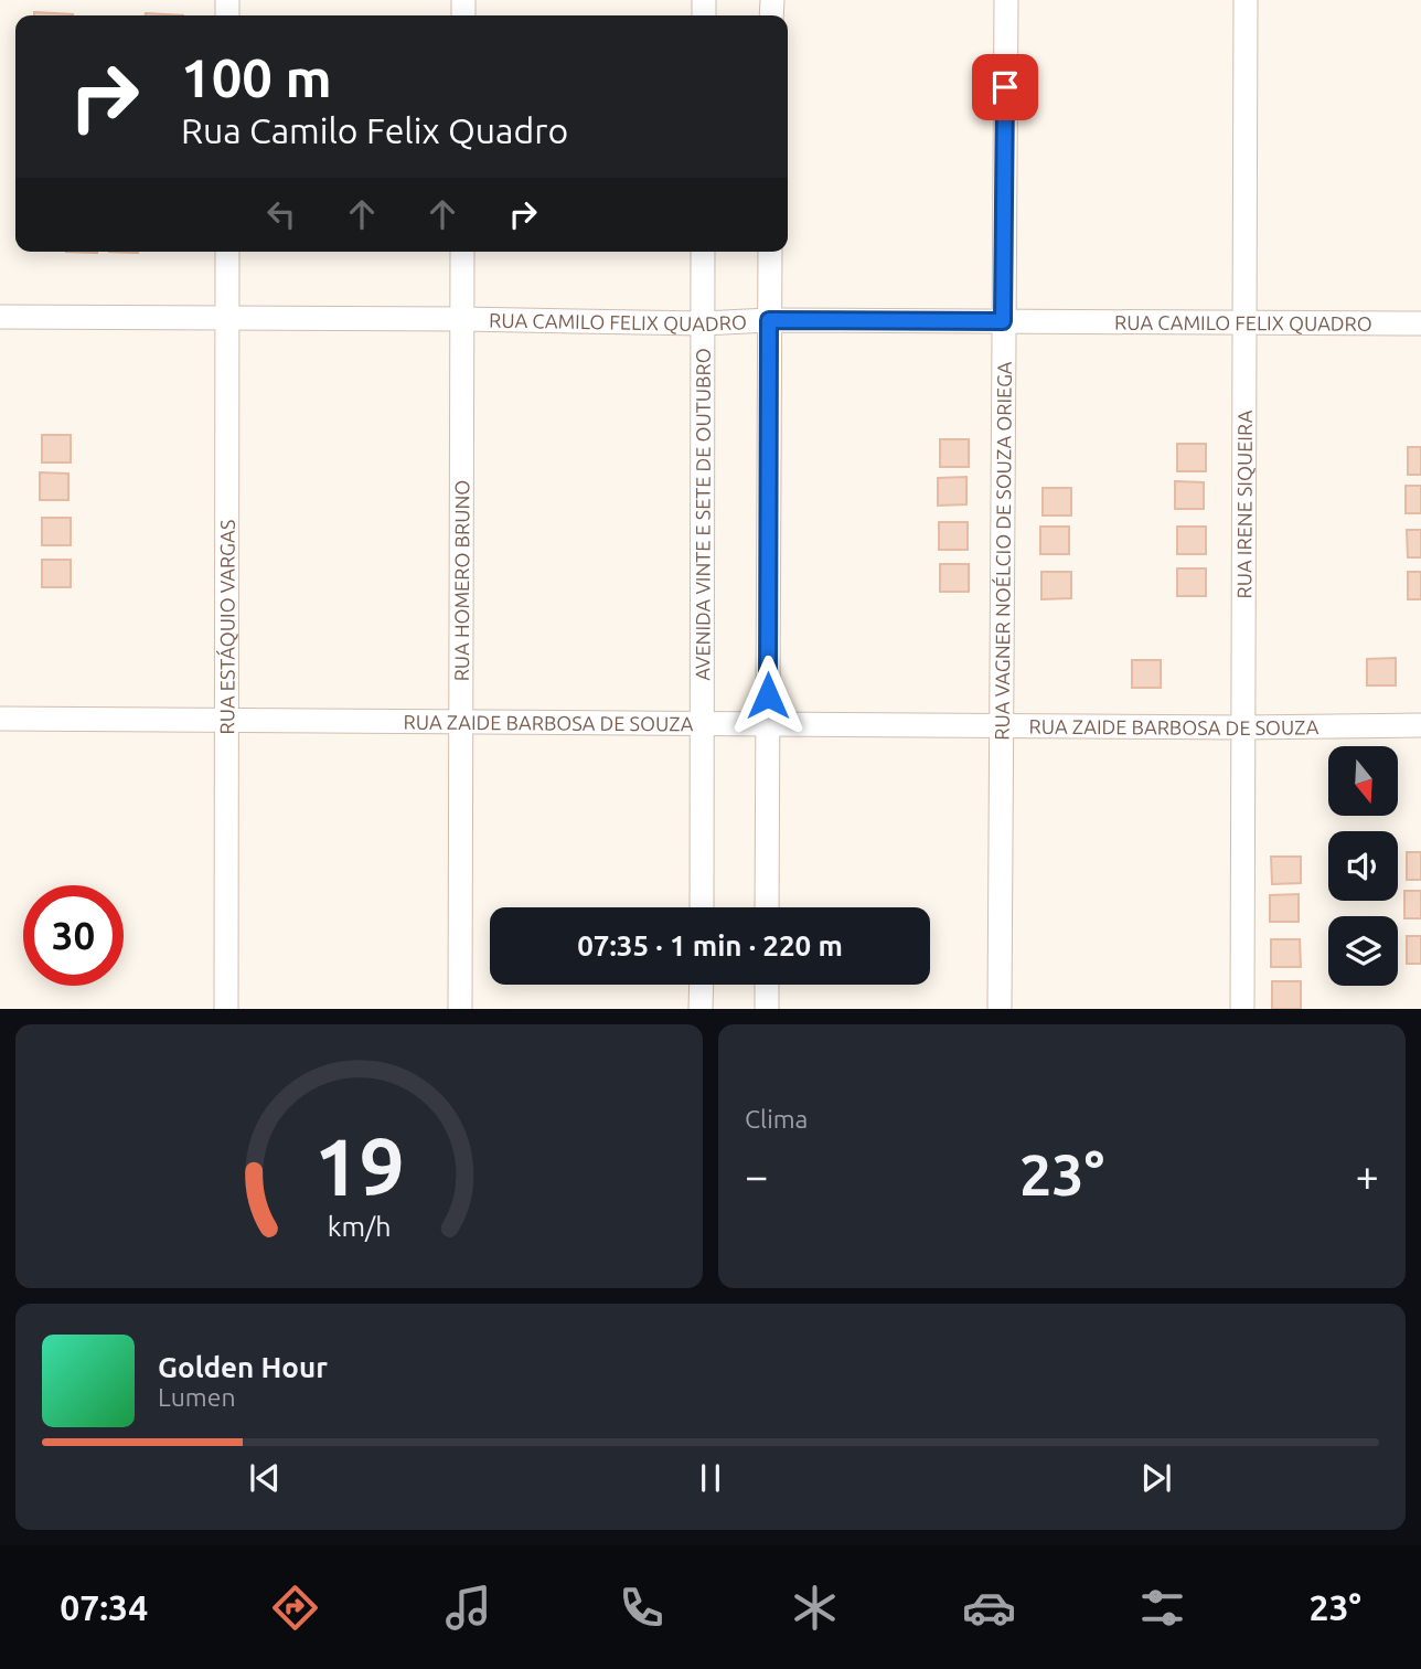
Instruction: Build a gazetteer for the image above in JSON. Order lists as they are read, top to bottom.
{
  "streets": {
    "street": [
      "RUA CAMILO FELIX QUADRO",
      "RUA IRENE SIQUEIRA",
      "AVENIDA VINTE E SETE DE OUTUBRO",
      "RUA VAGNER NOÉLCIO DE SOUZA ORIEGA",
      "RUA HOMERO BRUNO",
      "RUA ESTÁQUIO VARGAS",
      "RUA ZAIDE BARBOSA DE SOUZA"
    ]
  },
  "crossings": [
    ["RUA CAMILO FELIX QUADRO", "RUA IRENE SIQUEIRA"],
    ["RUA CAMILO FELIX QUADRO", "AVENIDA VINTE E SETE DE OUTUBRO"],
    ["RUA CAMILO FELIX QUADRO", "RUA VAGNER NOÉLCIO DE SOUZA ORIEGA"],
    ["RUA CAMILO FELIX QUADRO", "RUA HOMERO BRUNO"],
    ["RUA CAMILO FELIX QUADRO", "RUA ESTÁQUIO VARGAS"],
    ["RUA IRENE SIQUEIRA", "RUA ZAIDE BARBOSA DE SOUZA"],
    ["AVENIDA VINTE E SETE DE OUTUBRO", "RUA ZAIDE BARBOSA DE SOUZA"],
    ["RUA VAGNER NOÉLCIO DE SOUZA ORIEGA", "RUA ZAIDE BARBOSA DE SOUZA"],
    ["RUA HOMERO BRUNO", "RUA ZAIDE BARBOSA DE SOUZA"],
    ["RUA ESTÁQUIO VARGAS", "RUA ZAIDE BARBOSA DE SOUZA"]
  ],
  "north": "bottom",
  "page": {
    "turn": ["100 m", "Rua Camilo Felix Quadro"],
    "limit": "30",
    "trip": "07:35 · 1 min · 220 m",
    "tile": "Clima",
    "heat": ["−", "23°", "+"],
    "song": ["Golden Hour", "Lumen"],
    "tabs": ["07:34", "23°"],
    "gauge": ["19", "km/h"]
  }
}
